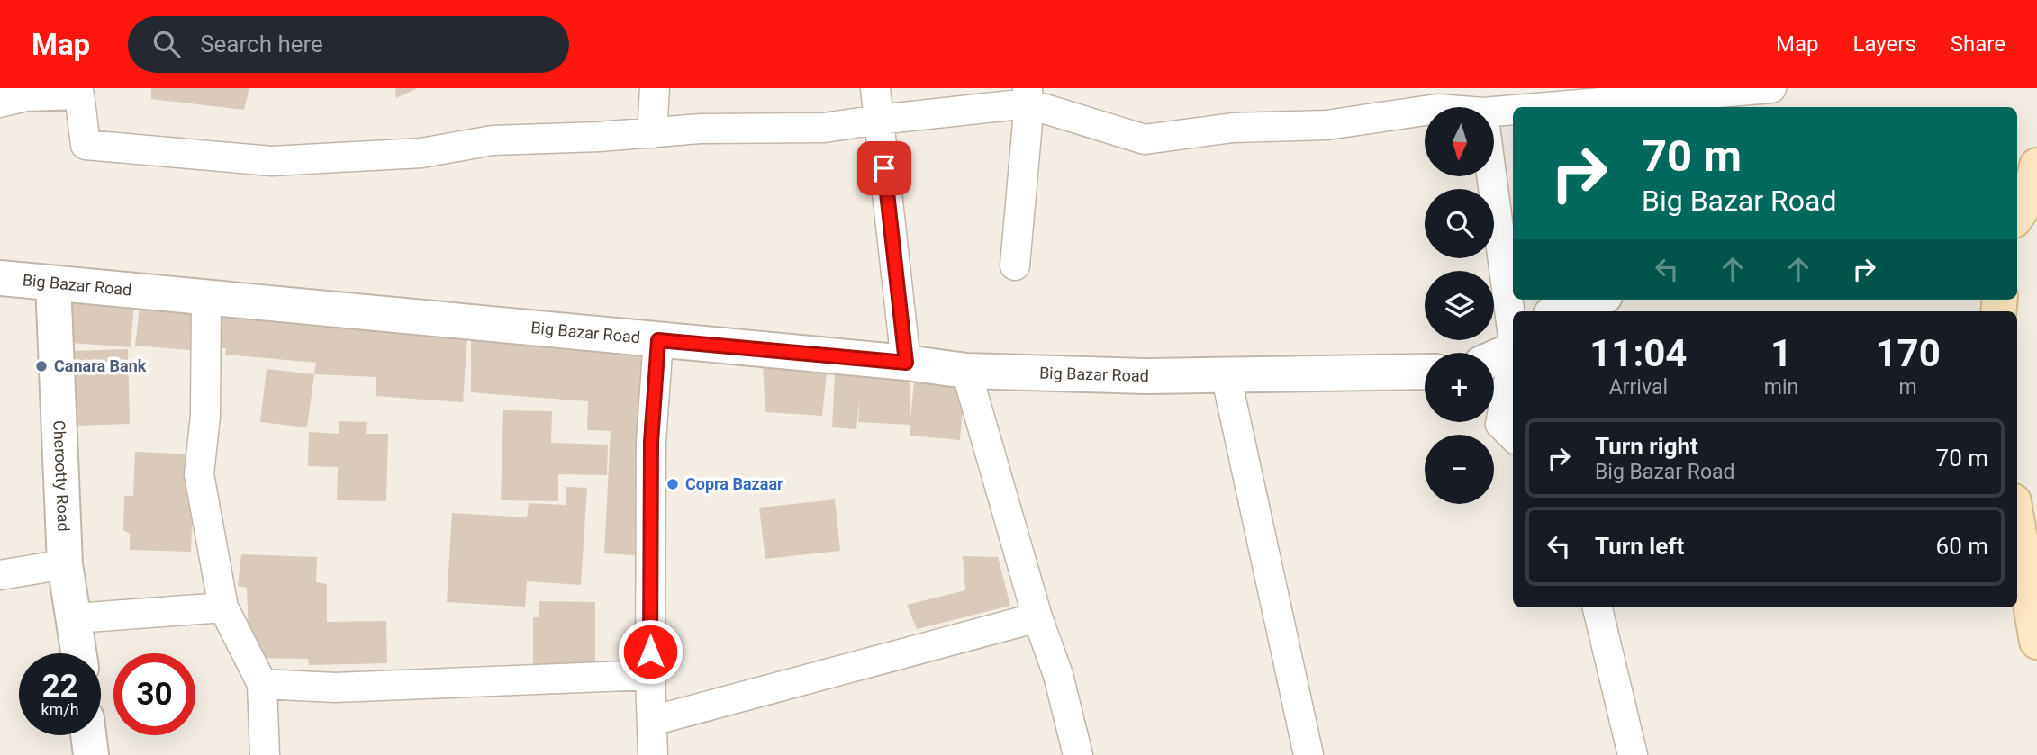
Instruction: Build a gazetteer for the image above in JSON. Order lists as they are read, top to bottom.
{
  "streets": {
    "street": ["Big Bazar Road", "Cherootty Road"]
  },
  "crossings": [
    ["Big Bazar Road", "Cherootty Road"]
  ],
  "places": ["Canara Bank", "Copra Bazaar"],
  "north": "bottom",
  "page": {
    "header": "Map",
    "search": "Search here",
    "nav": ["Map", "Layers", "Share"],
    "map_buttons": ["+", "−"],
    "turn": ["70 m", "Big Bazar Road"],
    "eta": [
      "11:04",
      "Arrival",
      "1",
      "min",
      "170",
      "m"
    ],
    "list": [
      {
        "name": "Turn right",
        "note": "Big Bazar Road",
        "value": "70 m"
      },
      {
        "name": "Turn left",
        "value": "60 m"
      }
    ],
    "speed": "22 km/h",
    "limit": "30"
  }
}
